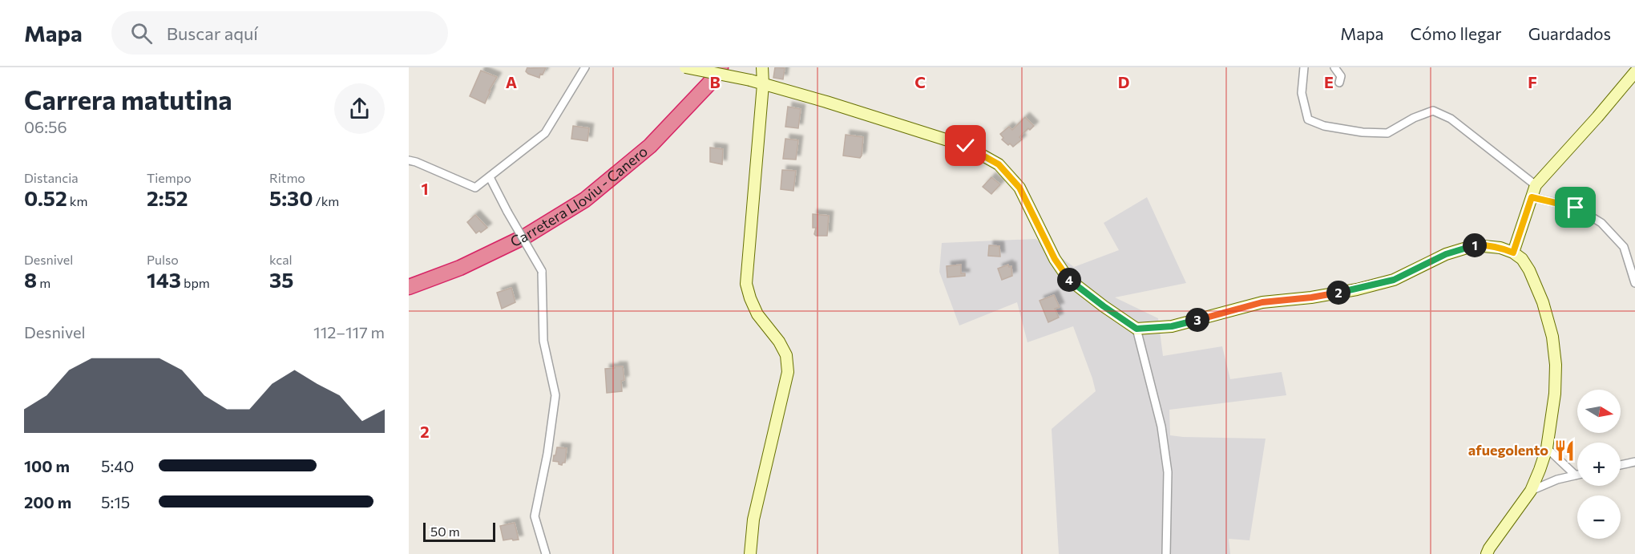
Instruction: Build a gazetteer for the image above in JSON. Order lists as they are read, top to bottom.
{
  "streets": {
    "highway": ["Carretera Lloviu - Canero"]
  },
  "places": {
    "restaurant": ["afuegolento"]
  },
  "scale_bar": "50 m",
  "north": "right",
  "page": {
    "header": "Mapa",
    "search": "Buscar aquí",
    "nav": ["Mapa", "Cómo llegar", "Guardados"],
    "heading": ["Carrera matutina", "06:56"],
    "stats": [
      ["Distancia", "0.52 km"],
      ["Tiempo", "2:52"],
      ["Ritmo", "5:30 /km"],
      ["Desnivel", "8 m"],
      ["Pulso", "143 bpm"],
      ["kcal", "35"]
    ],
    "pins": [
      "1",
      "4",
      "2",
      "3"
    ],
    "chart": ["Desnivel", "112–117 m"],
    "map_buttons": ["+", "−"],
    "list": [
      {
        "name": "100 m",
        "note": "5:40"
      },
      {
        "name": "200 m",
        "note": "5:15"
      }
    ],
    "scale": "50 m"
  },
  "grid": {
    "columns": [
      "A",
      "B",
      "C",
      "D",
      "E",
      "F"
    ],
    "rows": ["1", "2"]
  }
}
